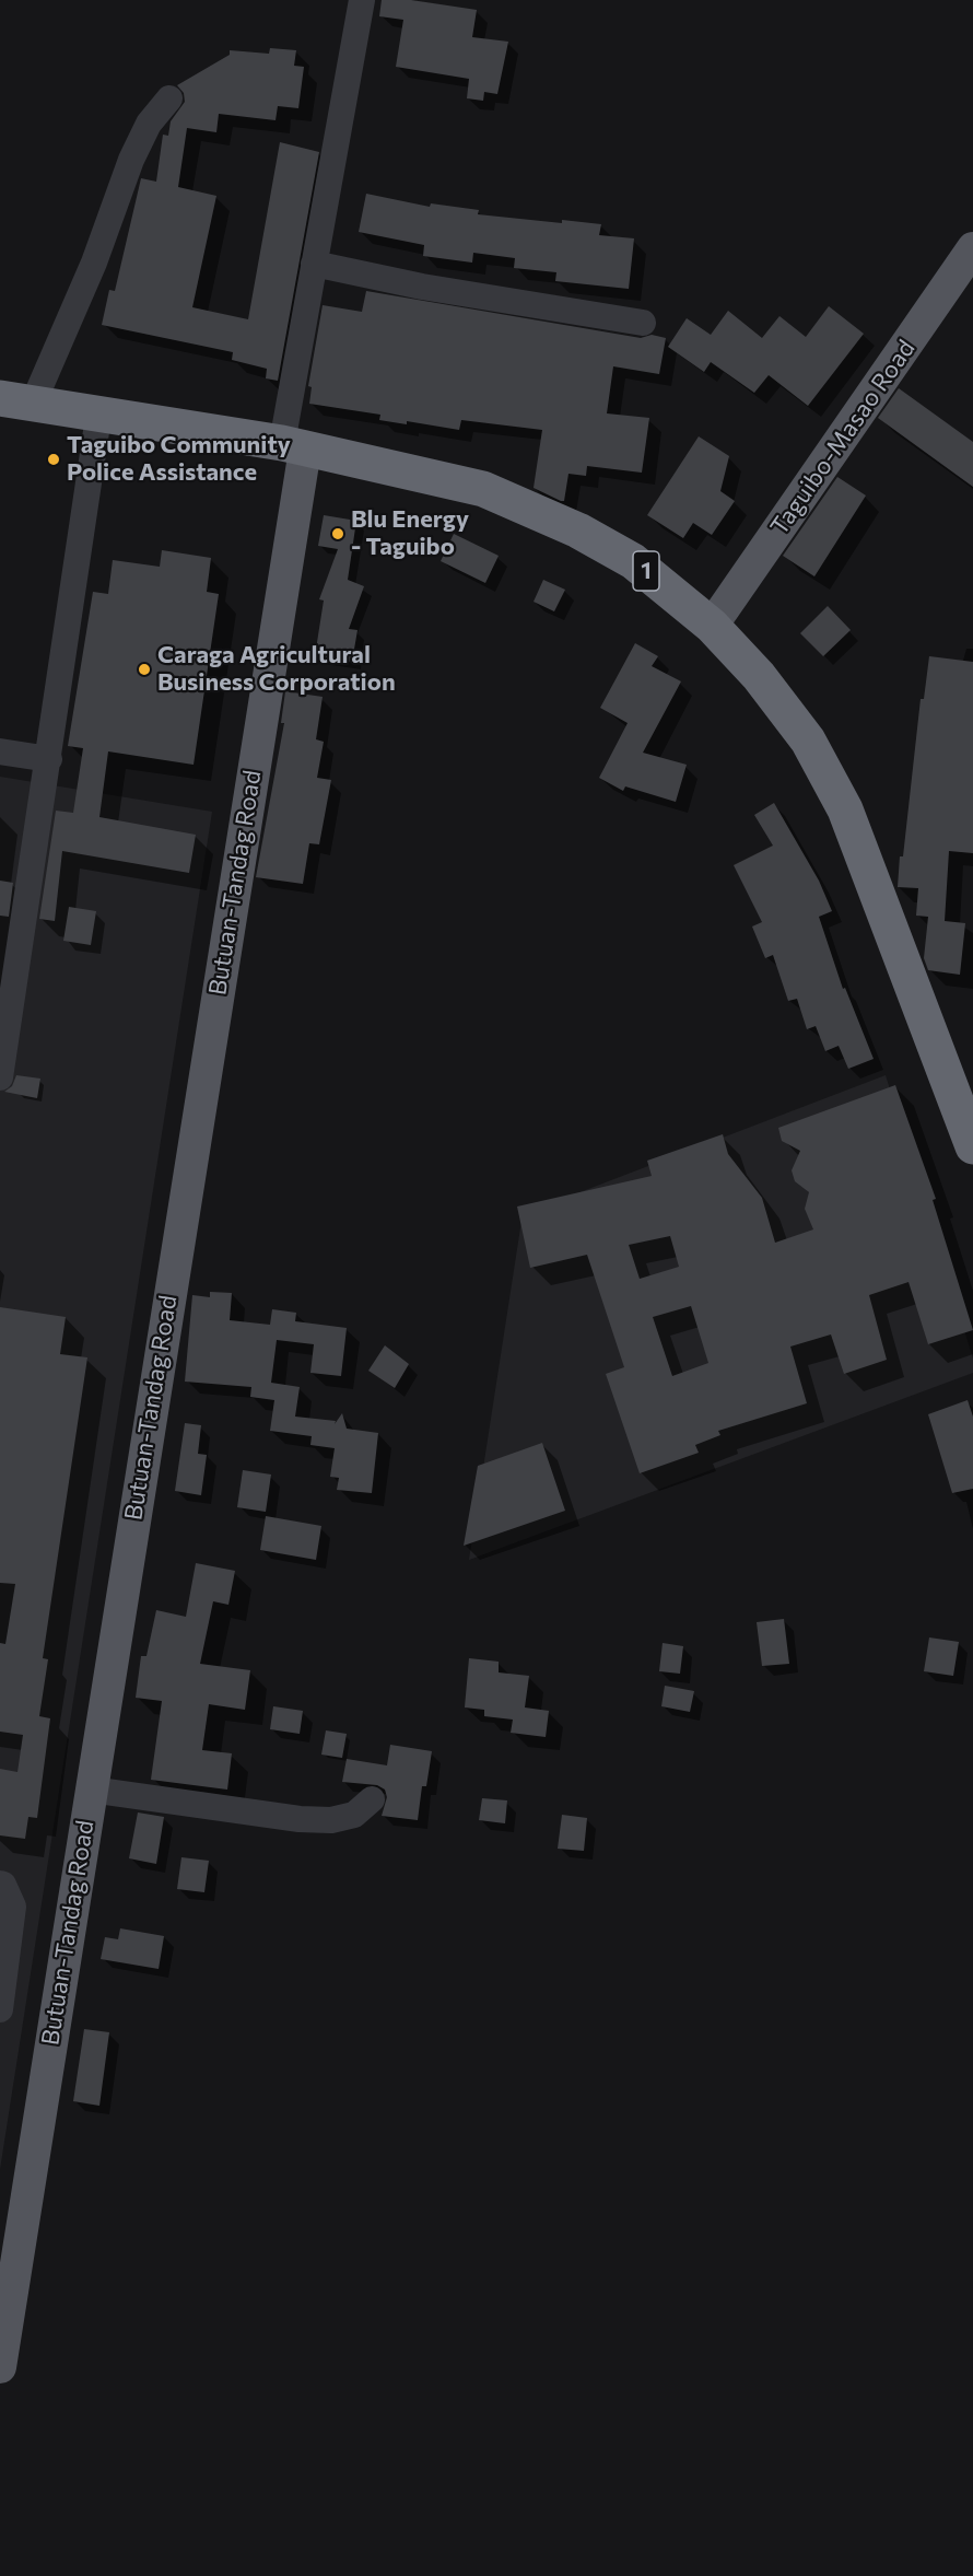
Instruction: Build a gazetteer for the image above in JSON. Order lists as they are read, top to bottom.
{
  "streets": {
    "highway": ["1"],
    "main road": ["Taguibo-Masao Road", "Butuan-Tandag Road"]
  },
  "crossings": [
    ["Taguibo-Masao Road", "1"],
    ["1", "Butuan-Tandag Road"]
  ],
  "places": ["Taguibo Community Police Assistance", "Blu Energy - Taguibo", "Caraga Agricultural Business Corporation"]
}
